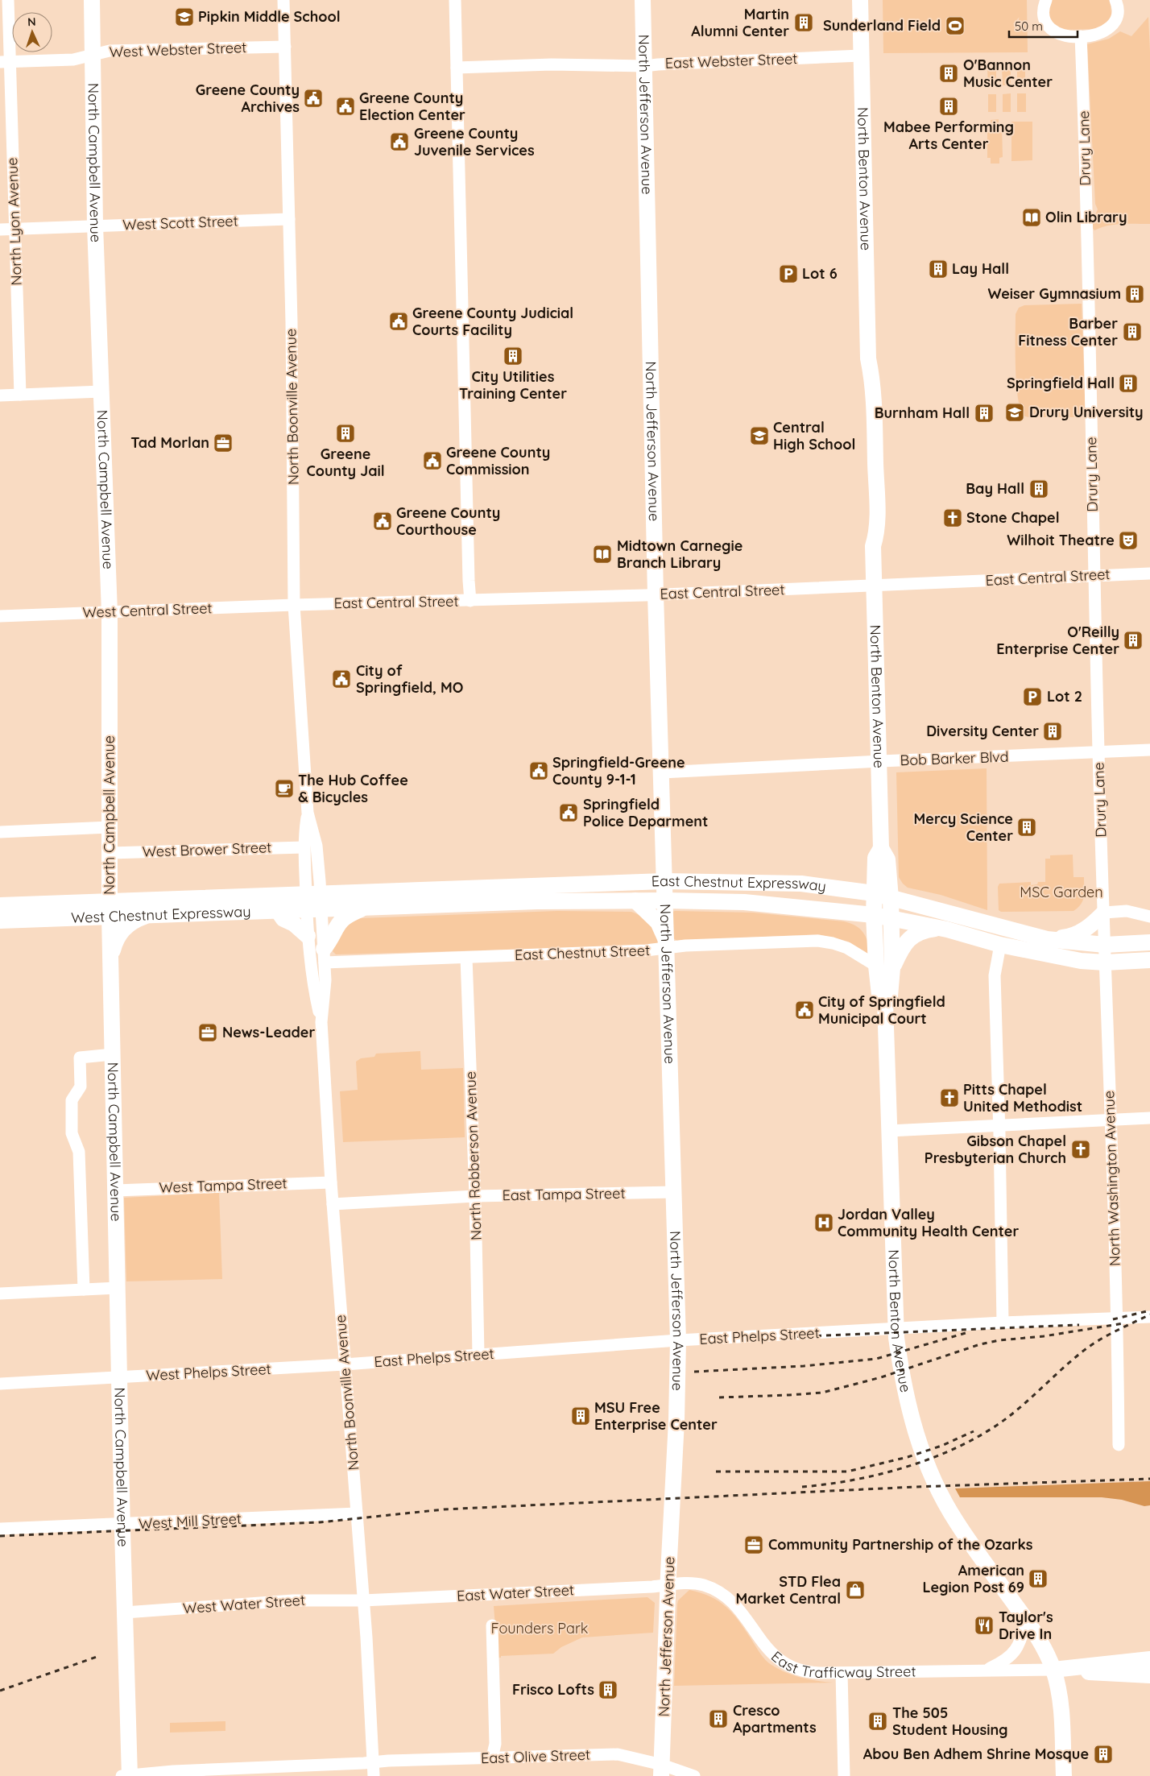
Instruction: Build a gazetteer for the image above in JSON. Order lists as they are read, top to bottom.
{
  "streets": {
    "main road": [
      "North Jefferson Avenue",
      "North Campbell Avenue",
      "North Benton Avenue",
      "East Chestnut Expressway",
      "West Chestnut Expressway",
      "East Trafficway Street"
    ],
    "street": [
      "West Webster Street",
      "East Webster Street",
      "Drury Lane",
      "North Lyon Avenue",
      "West Scott Street",
      "North Boonville Avenue",
      "East Central Street",
      "West Central Street",
      "Bob Barker Blvd",
      "West Brower Street",
      "East Chestnut Street",
      "North Robberson Avenue",
      "North Washington Avenue",
      "West Tampa Street",
      "East Tampa Street",
      "East Phelps Street",
      "West Phelps Street",
      "West Mill Street",
      "East Water Street",
      "West Water Street",
      "East Olive Street"
    ]
  },
  "crossings": [
    ["West Webster Street", "North Campbell Avenue"],
    ["West Webster Street", "North Lyon Avenue"],
    ["West Webster Street", "North Boonville Avenue"],
    ["East Webster Street", "North Jefferson Avenue"],
    ["East Webster Street", "North Benton Avenue"],
    ["North Jefferson Avenue", "East Central Street"],
    ["North Jefferson Avenue", "Bob Barker Blvd"],
    ["North Jefferson Avenue", "East Chestnut Expressway"],
    ["North Jefferson Avenue", "East Chestnut Street"],
    ["North Jefferson Avenue", "East Tampa Street"],
    ["North Jefferson Avenue", "East Phelps Street"],
    ["North Jefferson Avenue", "East Water Street"],
    ["North Jefferson Avenue", "East Trafficway Street"],
    ["North Jefferson Avenue", "East Olive Street"],
    ["Drury Lane", "East Central Street"],
    ["Drury Lane", "Bob Barker Blvd"],
    ["Drury Lane", "North Washington Avenue"],
    ["North Campbell Avenue", "West Scott Street"],
    ["North Campbell Avenue", "West Central Street"],
    ["North Campbell Avenue", "West Brower Street"],
    ["North Campbell Avenue", "West Chestnut Expressway"],
    ["North Campbell Avenue", "West Tampa Street"],
    ["North Campbell Avenue", "West Phelps Street"],
    ["North Campbell Avenue", "West Mill Street"],
    ["North Campbell Avenue", "West Water Street"],
    ["North Campbell Avenue", "East Olive Street"],
    ["North Benton Avenue", "East Central Street"],
    ["North Benton Avenue", "Bob Barker Blvd"],
    ["North Benton Avenue", "East Chestnut Expressway"],
    ["North Benton Avenue", "East Chestnut Street"],
    ["North Benton Avenue", "East Trafficway Street"],
    ["North Lyon Avenue", "West Scott Street"],
    ["West Scott Street", "North Boonville Avenue"],
    ["North Boonville Avenue", "East Central Street"],
    ["North Boonville Avenue", "West Central Street"],
    ["North Boonville Avenue", "West Brower Street"],
    ["North Boonville Avenue", "East Chestnut Expressway"],
    ["North Boonville Avenue", "West Chestnut Expressway"],
    ["North Boonville Avenue", "East Chestnut Street"],
    ["North Boonville Avenue", "West Tampa Street"],
    ["North Boonville Avenue", "East Tampa Street"],
    ["North Boonville Avenue", "East Phelps Street"],
    ["North Boonville Avenue", "West Phelps Street"],
    ["North Boonville Avenue", "West Mill Street"],
    ["North Boonville Avenue", "East Water Street"],
    ["North Boonville Avenue", "West Water Street"],
    ["North Boonville Avenue", "East Olive Street"],
    ["East Central Street", "West Central Street"],
    ["East Chestnut Expressway", "West Chestnut Expressway"],
    ["East Chestnut Expressway", "North Washington Avenue"],
    ["East Chestnut Street", "North Robberson Avenue"],
    ["North Robberson Avenue", "East Tampa Street"],
    ["North Robberson Avenue", "East Phelps Street"],
    ["North Washington Avenue", "East Phelps Street"],
    ["East Phelps Street", "West Phelps Street"],
    ["East Water Street", "West Water Street"],
    ["East Water Street", "East Trafficway Street"]
  ],
  "parks": ["MSC Garden", "Founders Park"],
  "places": {
    "school or university": ["Pipkin Middle School", "Drury University", "Central High School"],
    "building": [
      "Martin Alumni Center",
      "O'Bannon Music Center",
      "Mabee Performing Arts Center",
      "Lay Hall",
      "Weiser Gymnasium",
      "Barber Fitness Center",
      "City Utilities Training Center",
      "Springfield Hall",
      "Burnham Hall",
      "Greene County Jail",
      "Bay Hall",
      "O'Reilly Enterprise Center",
      "Diversity Center",
      "Mercy Science Center",
      "MSU Free Enterprise Center",
      "American Legion Post 69",
      "Frisco Lofts",
      "Cresco Apartments",
      "The 505 Student Housing",
      "Abou Ben Adhem Shrine Mosque"
    ],
    "sports": ["Sunderland Field"],
    "public building": [
      "Greene County Archives",
      "Greene County Election Center",
      "Greene County Juvenile Services",
      "Greene County Judicial Courts Facility",
      "Greene County Commission",
      "Greene County Courthouse",
      "City of Springfield, MO",
      "Springfield-Greene County 9-1-1",
      "Springfield Police Deparment",
      "City of Springfield Municipal Court"
    ],
    "library": ["Olin Library", "Midtown Carnegie Branch Library"],
    "parking": ["Lot 6", "Lot 2"],
    "office": ["Tad Morlan", "News-Leader", "Community Partnership of the Ozarks"],
    "church": ["Stone Chapel", "Pitts Chapel United Methodist", "Gibson Chapel Presbyterian Church"],
    "theatre": ["Wilhoit Theatre"],
    "cafe": ["The Hub Coffee & Bicycles"],
    "hospital": ["Jordan Valley Community Health Center"],
    "shop": ["STD Flea Market Central"],
    "restaurant": ["Taylor's Drive In"]
  },
  "scale_bar": "50 m",
  "north": "top"
}
